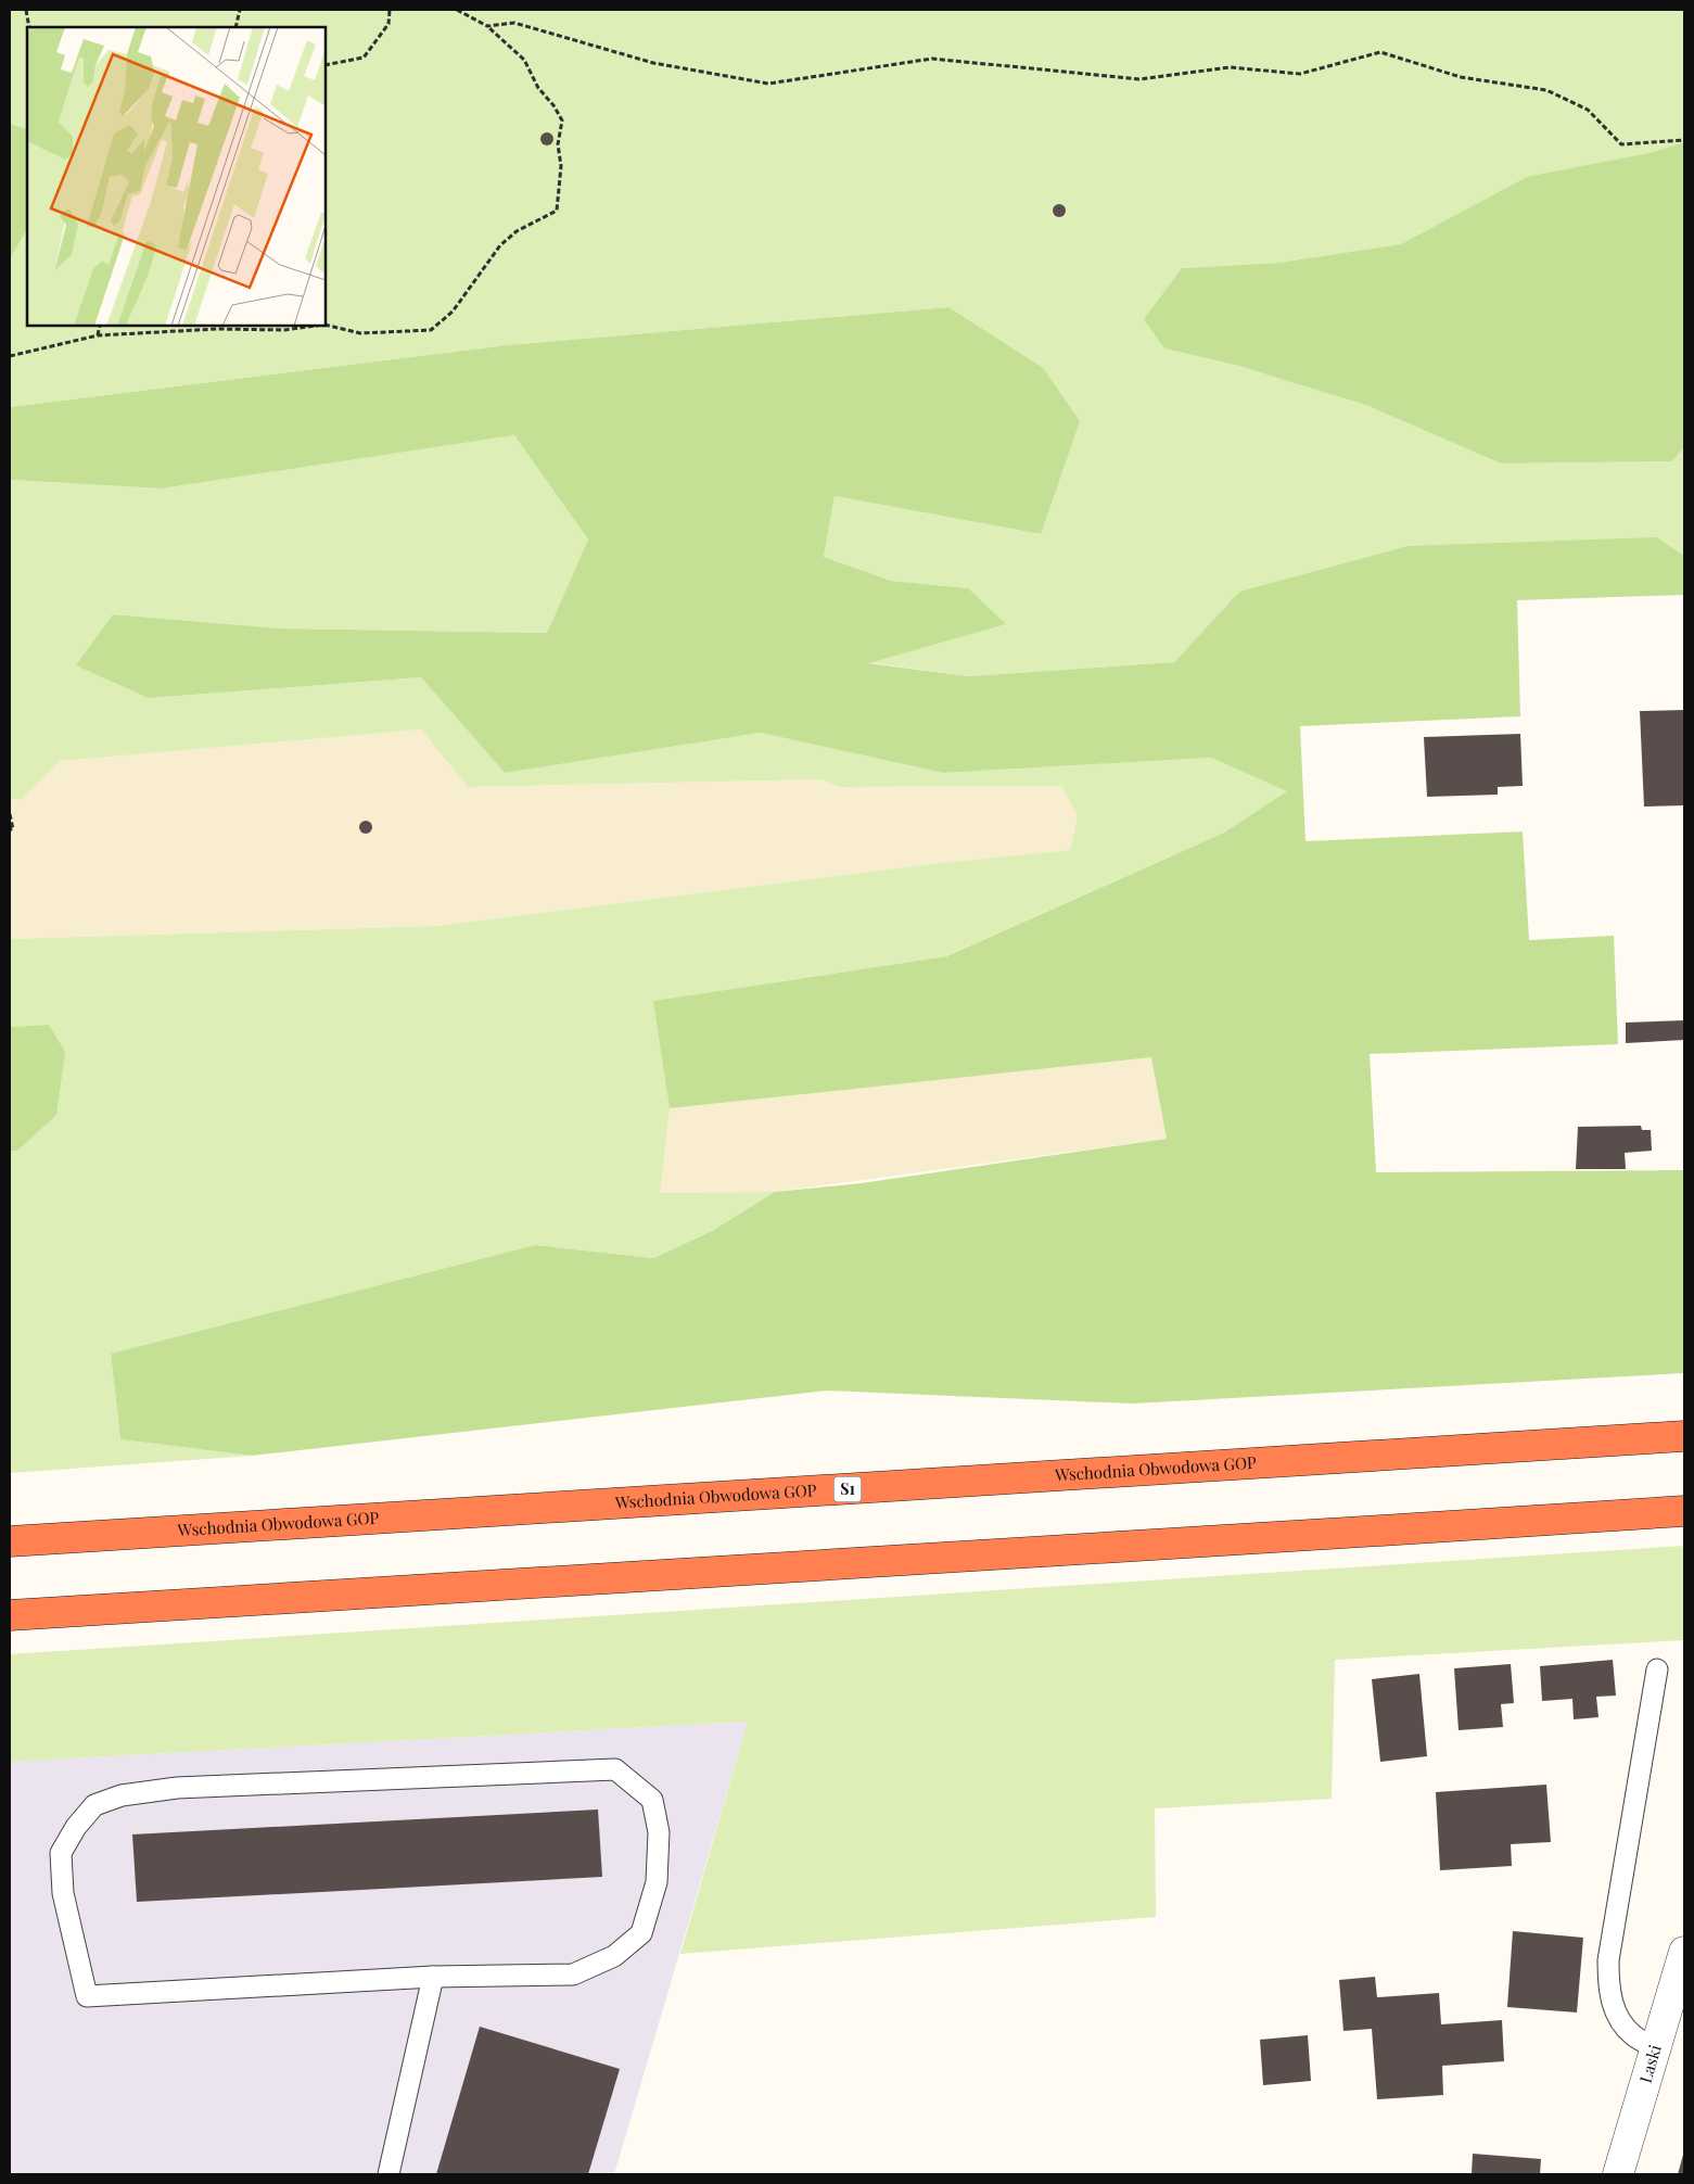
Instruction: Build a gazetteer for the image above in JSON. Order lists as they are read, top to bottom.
{
  "streets": {
    "highway": ["Wschodnia Obwodowa GOP", "S1"],
    "street": ["Laski"]
  }
}
